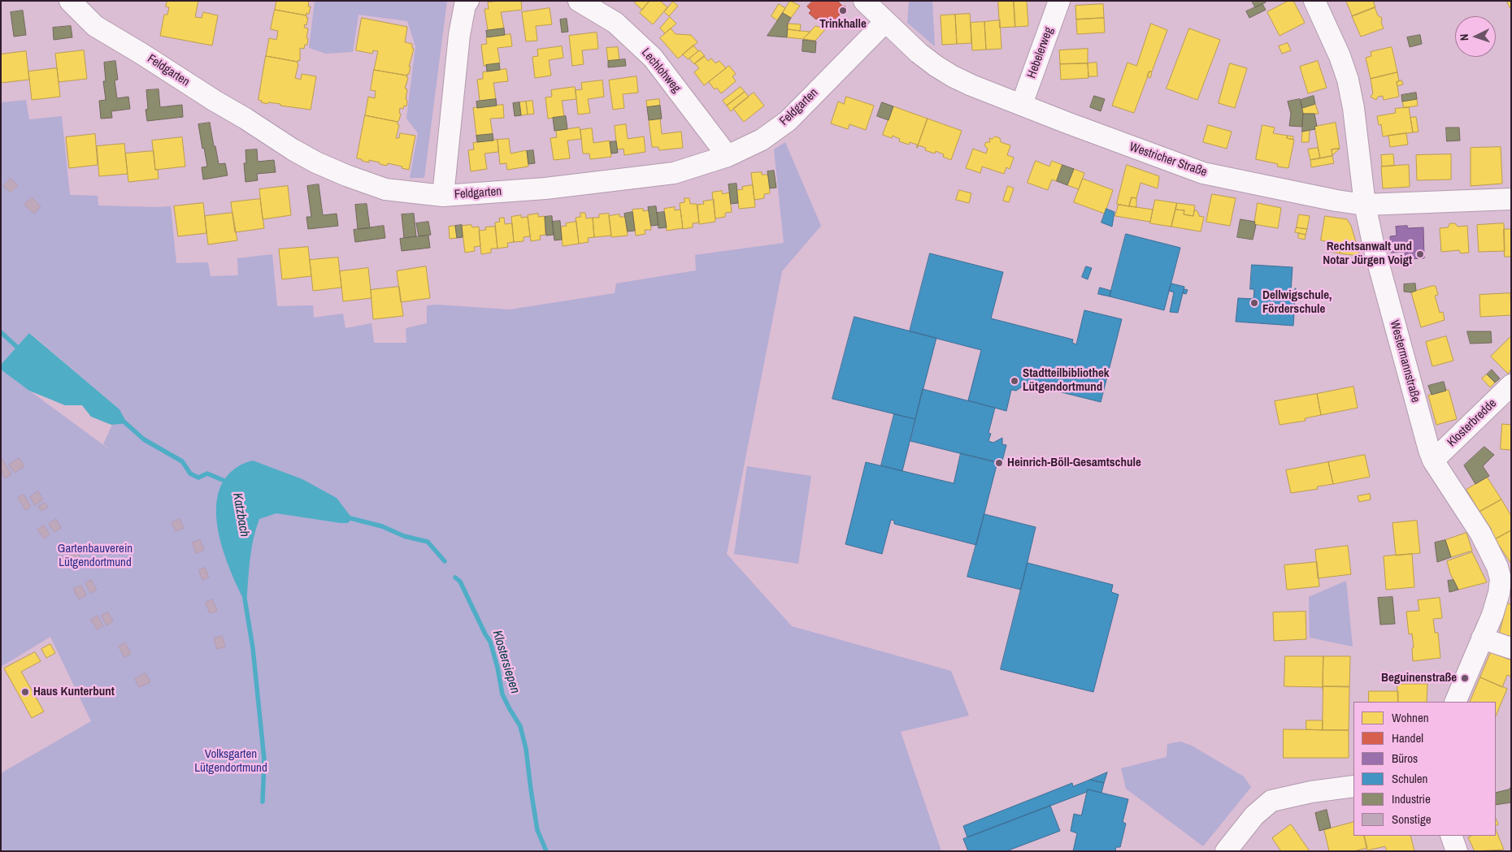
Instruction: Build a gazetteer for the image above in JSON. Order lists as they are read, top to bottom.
{
  "streets": {
    "street": [
      "Hebelerweg",
      "Feldgarten",
      "Lechlohweg",
      "Westricher Straße",
      "Westermannstraße",
      "Klosterbredde"
    ]
  },
  "crossings": [
    ["Hebelerweg", "Westricher Straße"],
    ["Feldgarten", "Lechlohweg"],
    ["Feldgarten", "Westricher Straße"],
    ["Westricher Straße", "Westermannstraße"],
    ["Westermannstraße", "Klosterbredde"]
  ],
  "water": ["Katzbach", "Klostersiepen"],
  "parks": ["Gartenbauverein Lütgendortmund", "Volksgarten Lütgendortmund"],
  "places": [
    "Trinkhalle",
    "Rechtsanwalt und Notar Jürgen Voigt",
    "Dellwigschule, Förderschule",
    "Stadtteilbibliothek Lütgendortmund",
    "Heinrich-Böll-Gesamtschule",
    "Beguinenstraße",
    "Haus Kunterbunt"
  ],
  "legend": [
    "Wohnen",
    "Handel",
    "Büros",
    "Schulen",
    "Industrie",
    "Sonstige"
  ],
  "north": "left"
}
